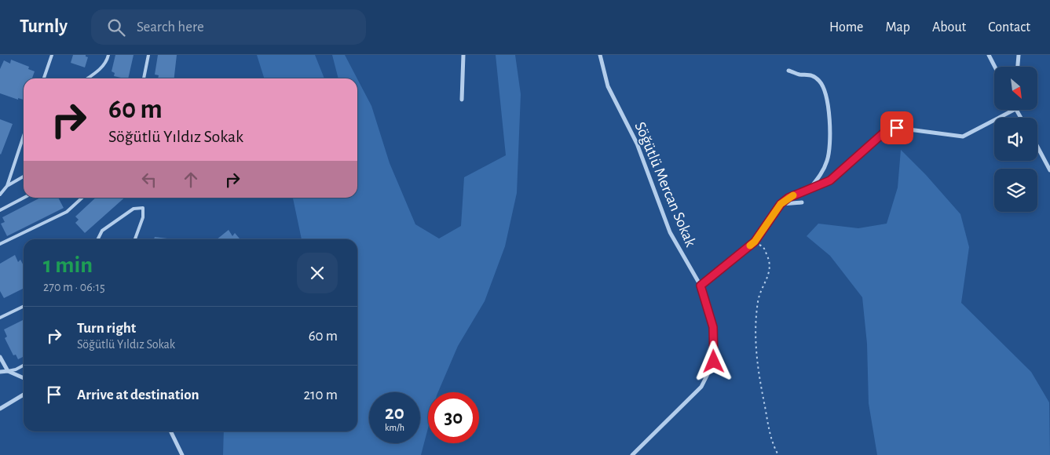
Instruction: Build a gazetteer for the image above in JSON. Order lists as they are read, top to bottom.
{
  "streets": {
    "street": ["Söğütlü Mercan Sokak"]
  },
  "north": "bottom right",
  "page": {
    "header": "Turnly",
    "search": "Search here",
    "nav": [
      "Home",
      "Map",
      "About",
      "Contact"
    ],
    "turn": ["60 m", "Söğütlü Yıldız Sokak"],
    "heading": ["1 min", "270 m · 06:15"],
    "list": [
      {
        "name": "Turn right",
        "note": "Söğütlü Yıldız Sokak",
        "value": "60 m"
      },
      {
        "name": "Arrive at destination",
        "value": "210 m"
      }
    ],
    "speed": "20 km/h",
    "limit": "30"
  }
}
